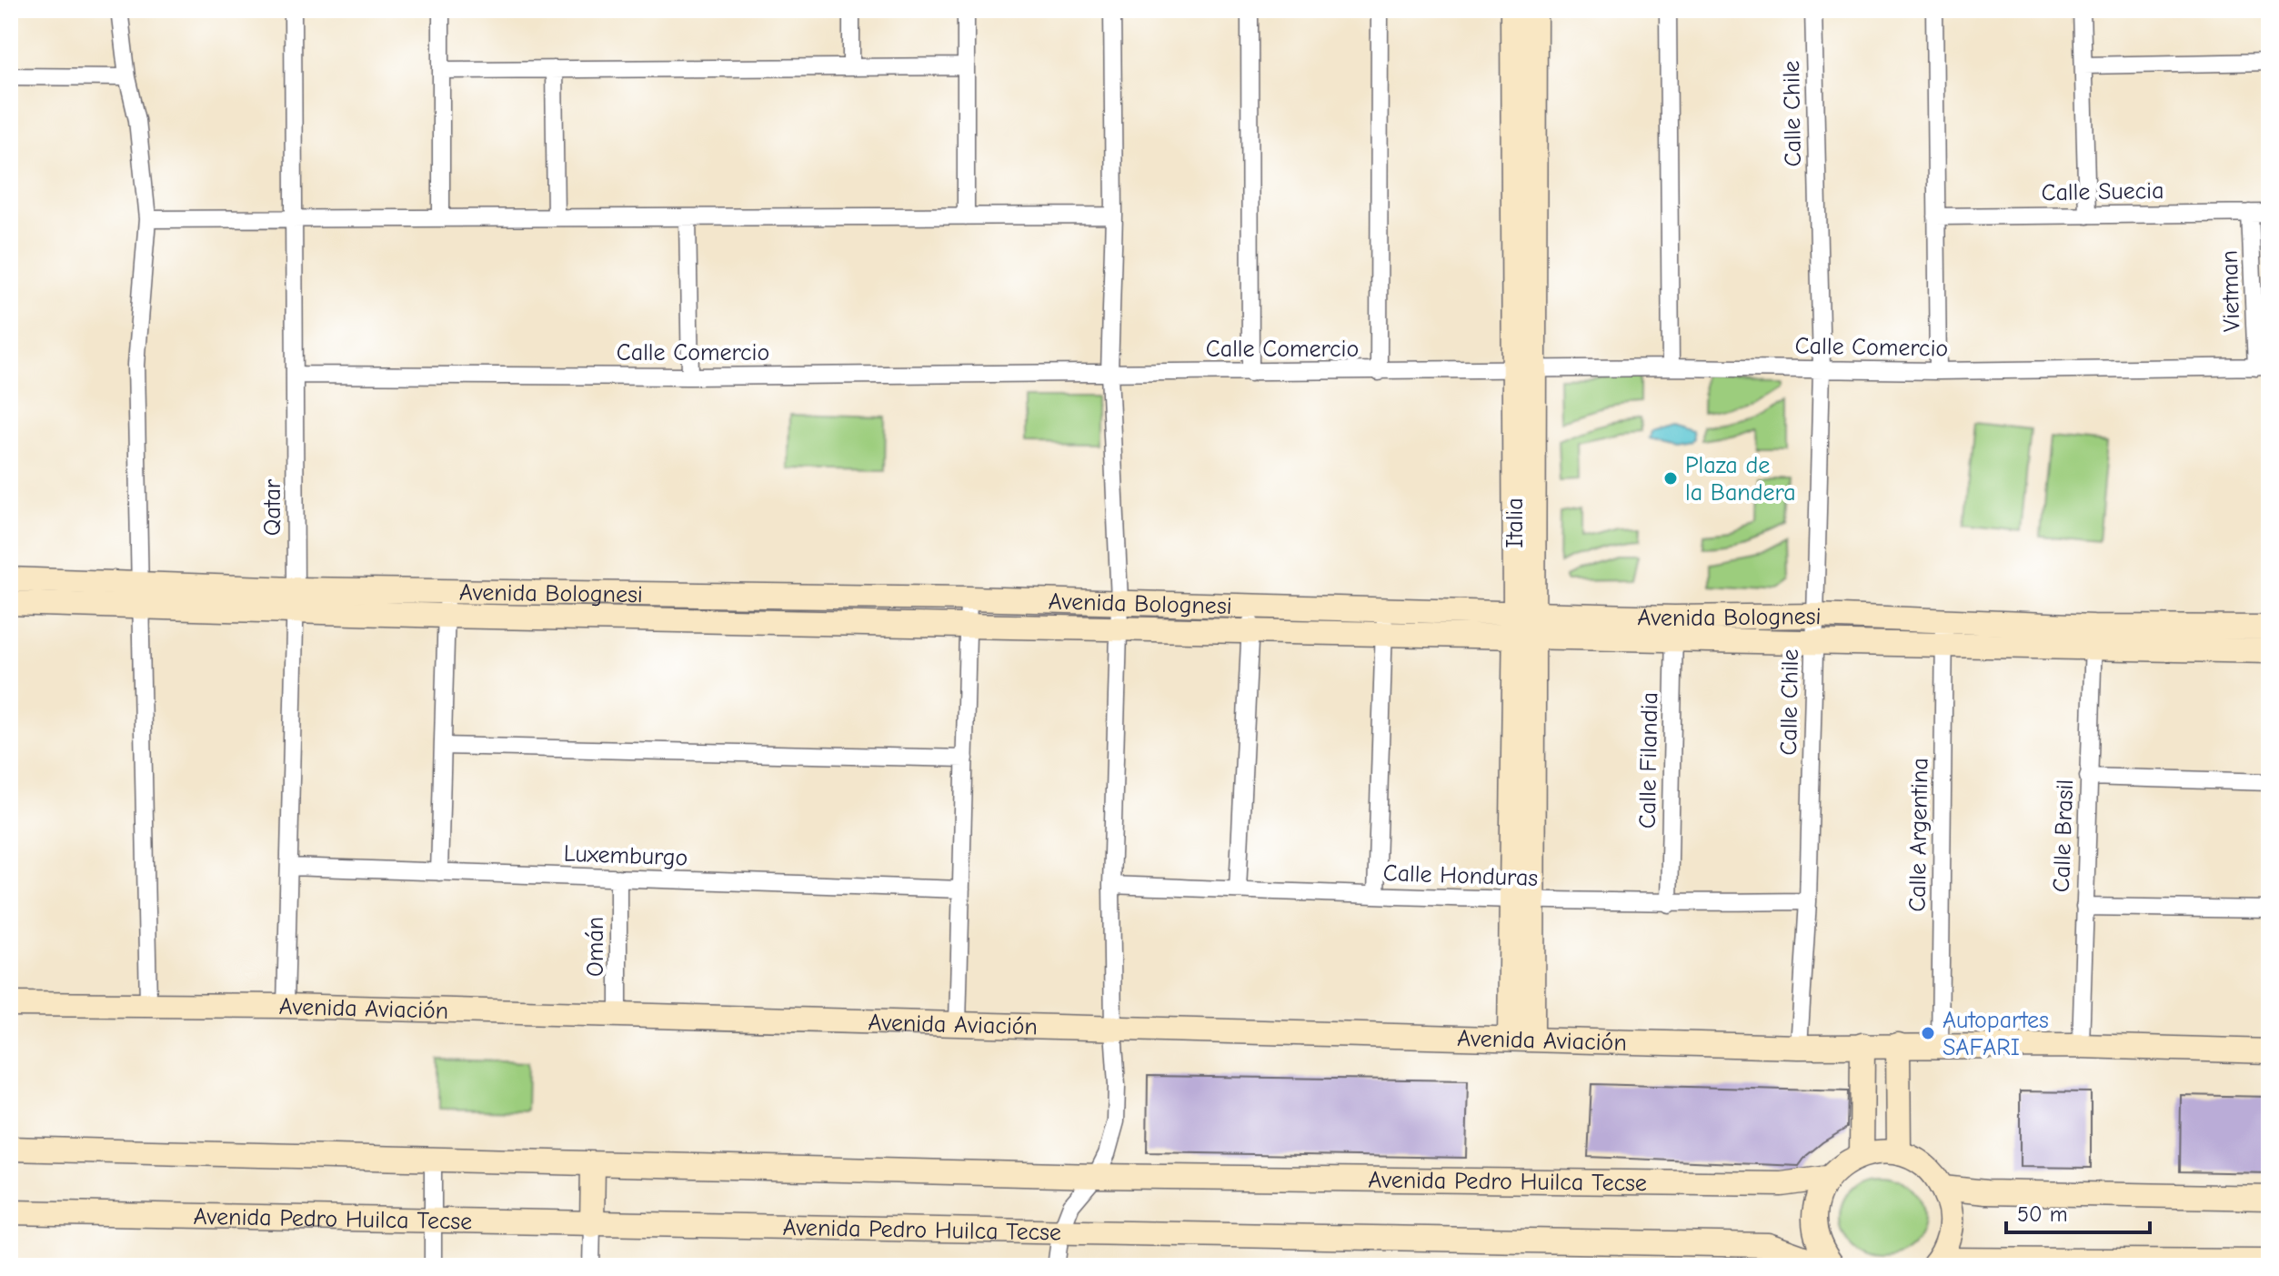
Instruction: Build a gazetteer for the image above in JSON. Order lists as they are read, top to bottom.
{
  "streets": {
    "street": [
      "Calle Chile",
      "Calle Suecia",
      "Vietman",
      "Calle Comercio",
      "Qatar",
      "Italia",
      "Avenida Bolognesi",
      "Calle Filandia",
      "Calle Argentina",
      "Calle Brasil",
      "Luxemburgo",
      "Calle Honduras",
      "Omán",
      "Avenida Aviación",
      "Avenida Pedro Huilca Tecse"
    ]
  },
  "crossings": [
    ["Calle Chile", "Calle Comercio"],
    ["Calle Chile", "Avenida Bolognesi"],
    ["Calle Chile", "Calle Honduras"],
    ["Calle Chile", "Avenida Aviación"],
    ["Calle Suecia", "Vietman"],
    ["Vietman", "Calle Comercio"],
    ["Calle Comercio", "Qatar"],
    ["Calle Comercio", "Italia"],
    ["Qatar", "Avenida Bolognesi"],
    ["Qatar", "Luxemburgo"],
    ["Qatar", "Avenida Aviación"],
    ["Italia", "Avenida Bolognesi"],
    ["Italia", "Calle Honduras"],
    ["Italia", "Avenida Aviación"],
    ["Avenida Bolognesi", "Calle Filandia"],
    ["Avenida Bolognesi", "Calle Argentina"],
    ["Avenida Bolognesi", "Calle Brasil"],
    ["Calle Filandia", "Calle Honduras"],
    ["Calle Argentina", "Avenida Aviación"],
    ["Calle Brasil", "Avenida Aviación"],
    ["Luxemburgo", "Omán"],
    ["Omán", "Avenida Aviación"]
  ],
  "places": ["Plaza de la Bandera", "Autopartes SAFARI"],
  "scale_bar": "50 m"
}
